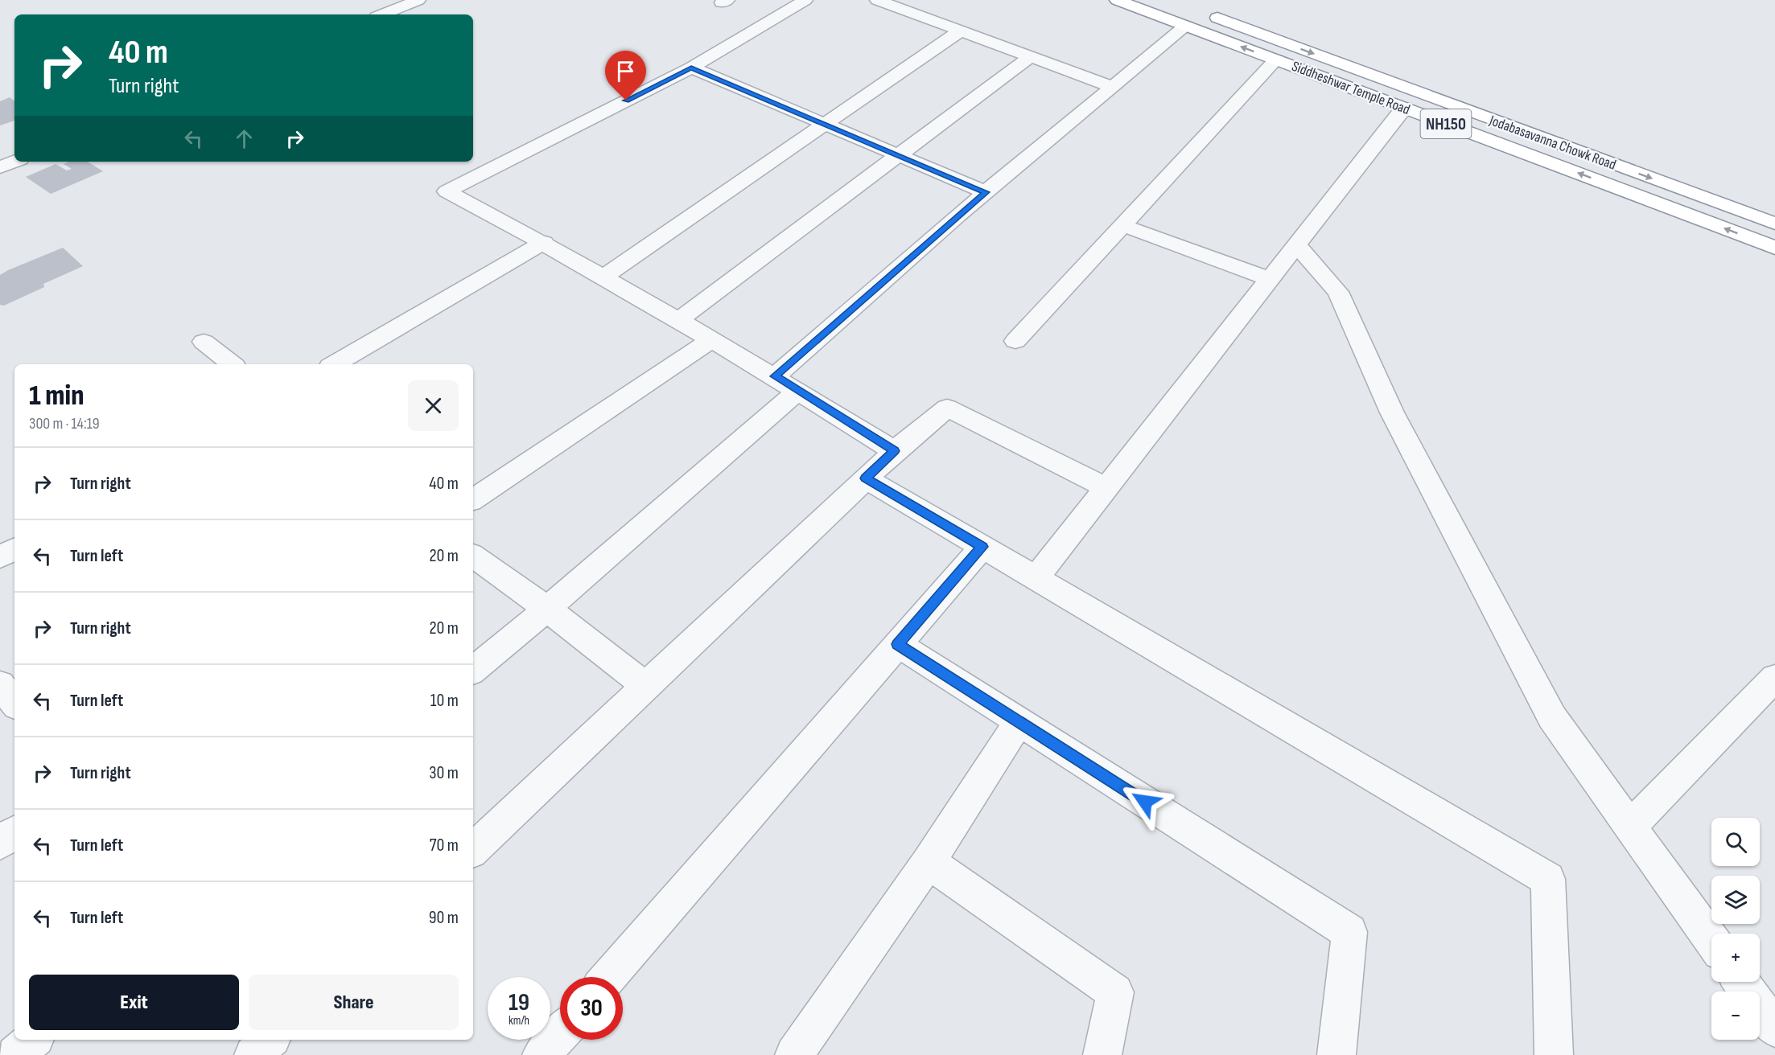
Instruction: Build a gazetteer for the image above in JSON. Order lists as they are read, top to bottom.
{
  "streets": {
    "highway": ["Siddheshwar Temple Road", "NH150", "Jodabasavanna Chowk Road"]
  },
  "one_way": ["Siddheshwar Temple Road", "Jodabasavanna Chowk Road"],
  "page": {
    "turn": ["40 m", "Turn right"],
    "heading": ["1 min", "300 m · 14:19"],
    "list": [
      {
        "name": "Turn right",
        "value": "40 m"
      },
      {
        "name": "Turn left",
        "value": "20 m"
      },
      {
        "name": "Turn right",
        "value": "20 m"
      },
      {
        "name": "Turn left",
        "value": "10 m"
      },
      {
        "name": "Turn right",
        "value": "30 m"
      },
      {
        "name": "Turn left",
        "value": "70 m"
      },
      {
        "name": "Turn left",
        "value": "90 m"
      }
    ],
    "map_buttons": ["+", "−"],
    "buttons": ["Exit", "Share"],
    "speed": "19 km/h",
    "limit": "30"
  }
}
